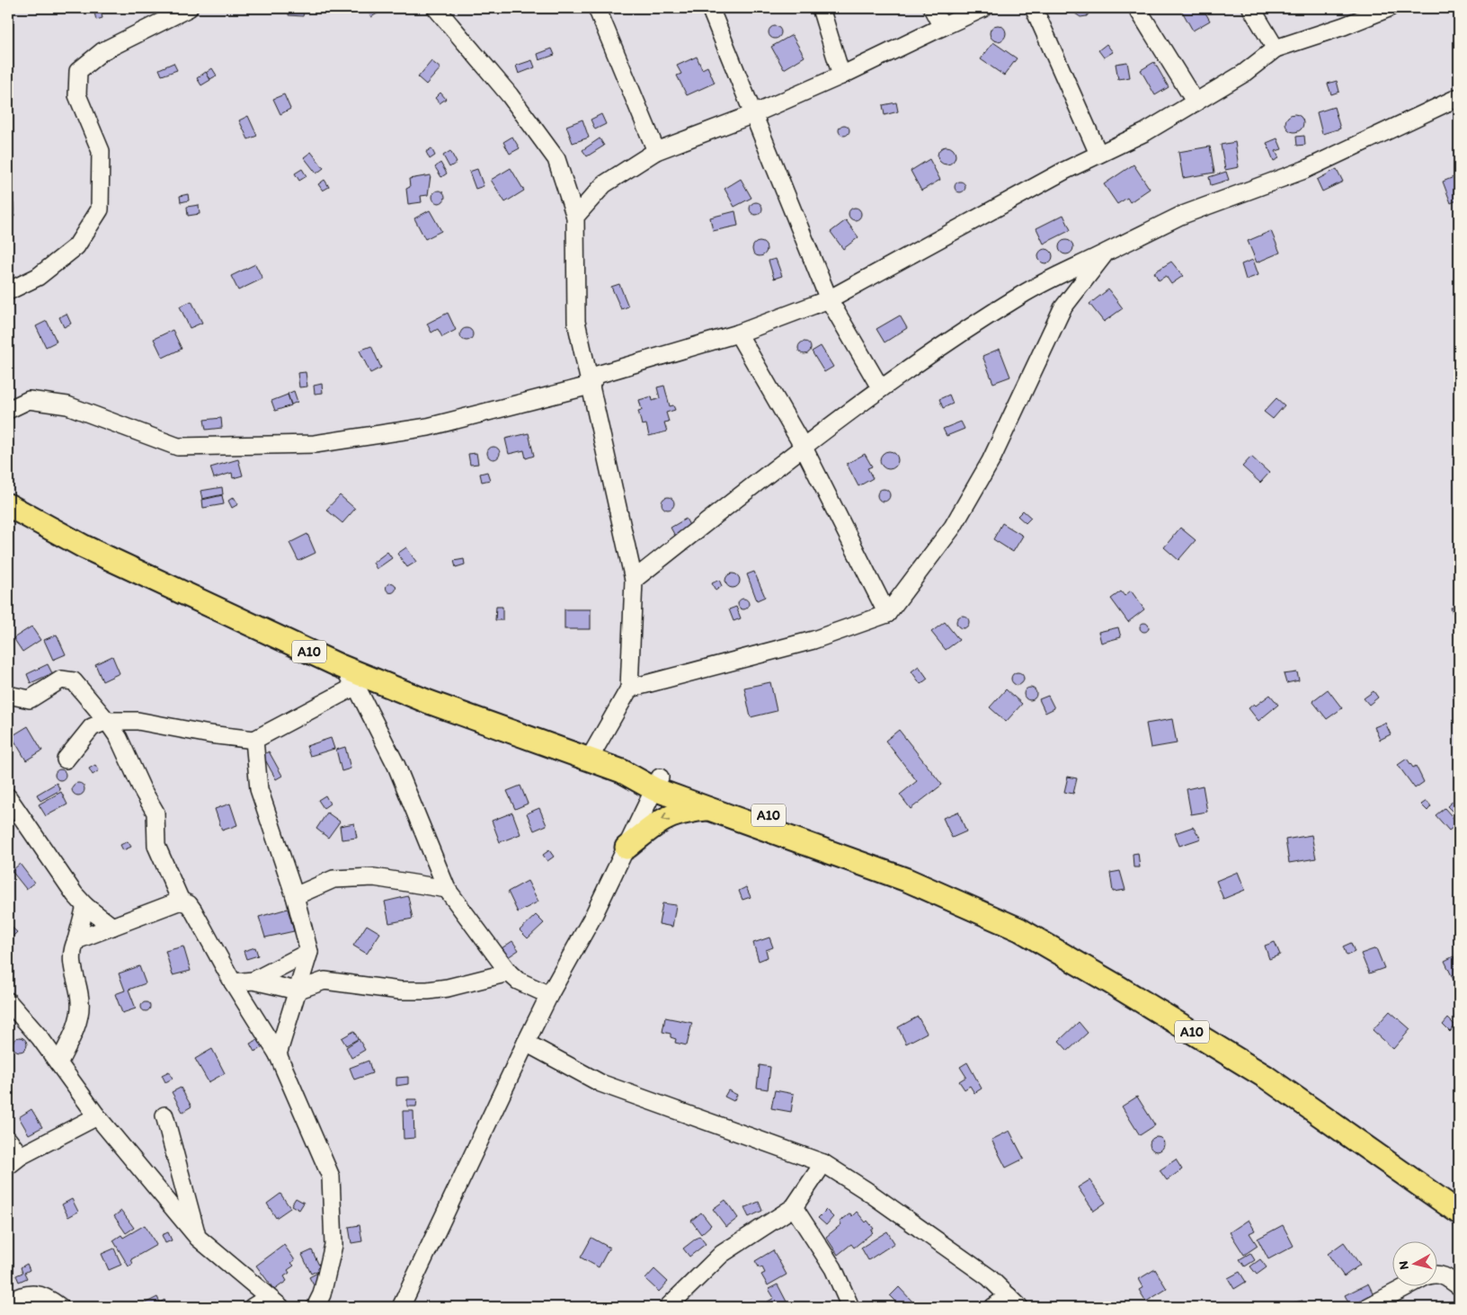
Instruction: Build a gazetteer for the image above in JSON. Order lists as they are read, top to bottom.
{
  "streets": {
    "main road": ["A10"]
  },
  "north": "left"
}
